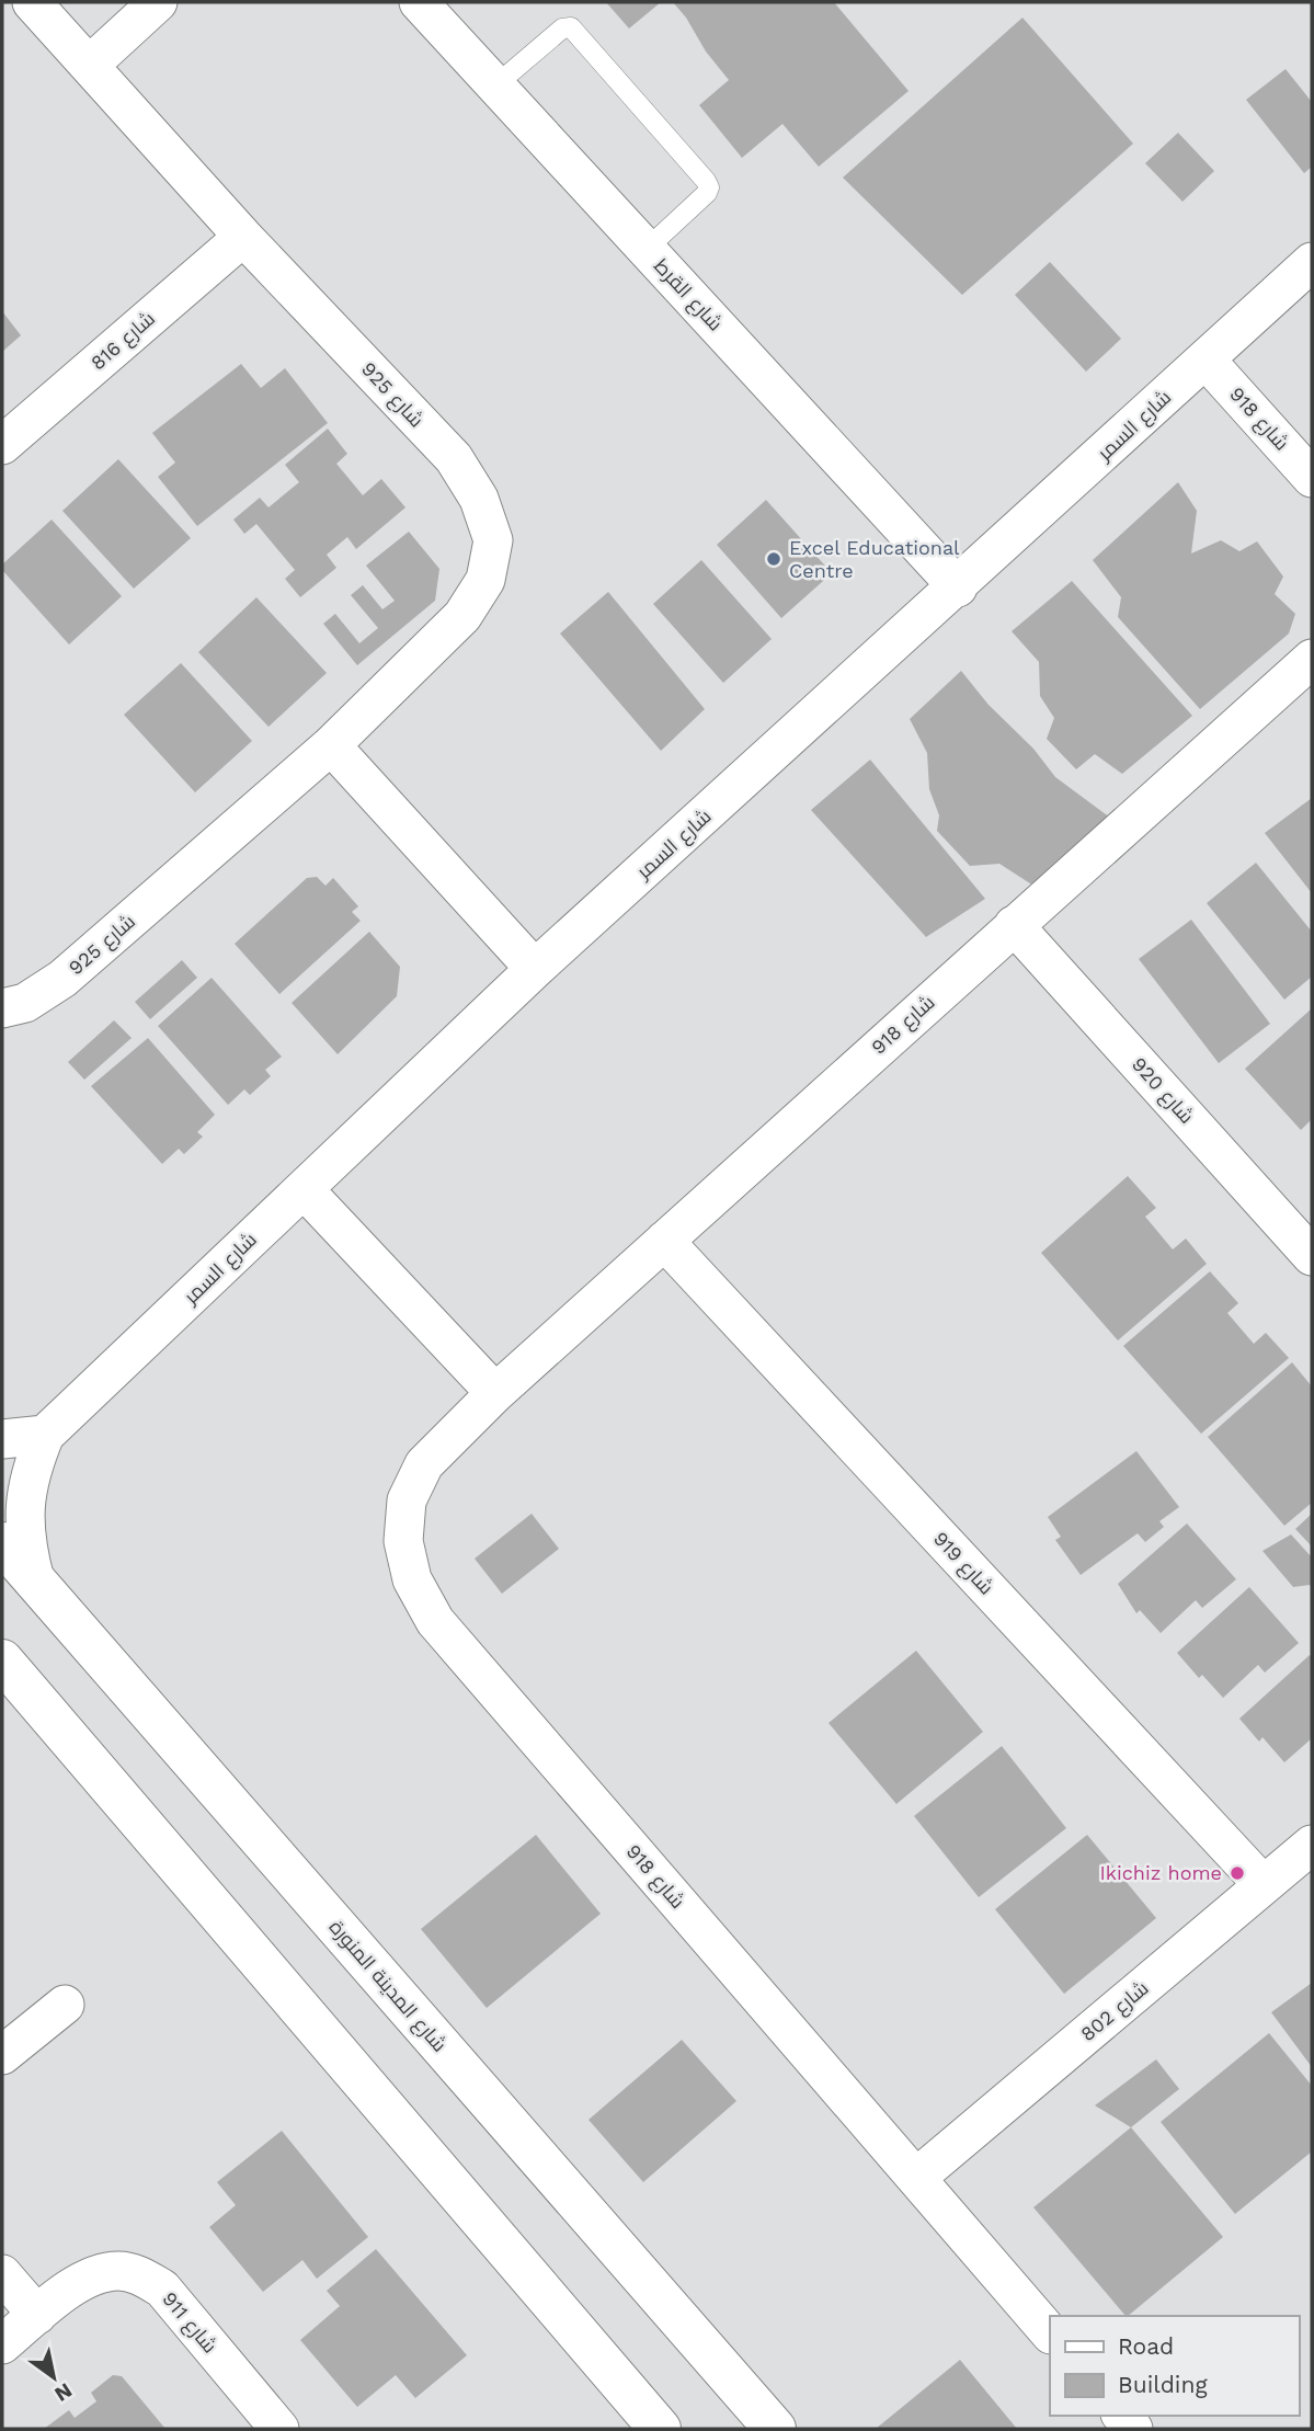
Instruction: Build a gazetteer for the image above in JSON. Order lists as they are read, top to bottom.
{
  "streets": {
    "street": [
      "شارع القرط",
      "شارع 816",
      "شارع 925",
      "شارع 918",
      "شارع السمر",
      "شارع 920",
      "شارع 919",
      "شارع المدينة المنورة",
      "شارع 802",
      "شارع 911"
    ]
  },
  "crossings": [
    ["شارع القرط", "شارع السمر"],
    ["شارع 816", "شارع 925"],
    ["شارع 918", "شارع السمر"],
    ["شارع 918", "شارع 920"],
    ["شارع 918", "شارع 919"],
    ["شارع 918", "شارع 802"],
    ["شارع السمر", "شارع المدينة المنورة"],
    ["شارع 919", "شارع 802"]
  ],
  "places": ["Excel Educational Centre", "Ikichiz home"],
  "legend": ["Road", "Building"],
  "north": "bottom right"
}
